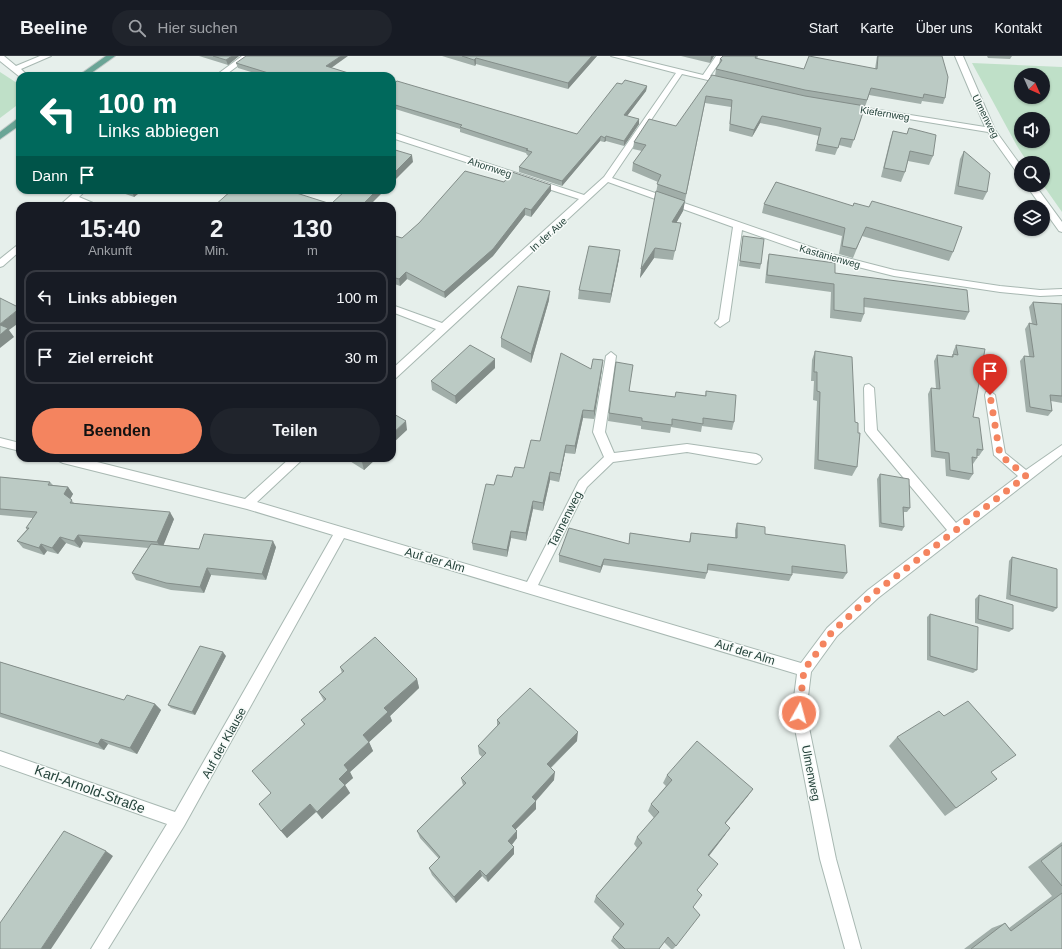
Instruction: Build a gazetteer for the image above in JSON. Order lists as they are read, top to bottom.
{
  "streets": {
    "street": [
      "Kiefernweg",
      "Ulmenweg",
      "Ahornweg",
      "In der Aue",
      "Kastanienweg",
      "Tannenweg",
      "Auf der Alm",
      "Auf der Klause",
      "Karl-Arnold-Straße"
    ]
  },
  "crossings": [
    ["Kiefernweg", "Ulmenweg"],
    ["Ulmenweg", "Auf der Alm"],
    ["Ahornweg", "In der Aue"],
    ["In der Aue", "Kastanienweg"],
    ["Tannenweg", "Auf der Alm"],
    ["Auf der Alm", "Auf der Klause"],
    ["Auf der Klause", "Karl-Arnold-Straße"]
  ],
  "north": "bottom right",
  "page": {
    "header": "Beeline",
    "search": "Hier suchen",
    "nav": [
      "Start",
      "Karte",
      "Über uns",
      "Kontakt"
    ],
    "turn": ["100 m", "Links abbiegen"],
    "then": "Dann",
    "eta": [
      "15:40",
      "Ankunft",
      "2",
      "Min.",
      "130",
      "m"
    ],
    "list": [
      {
        "name": "Links abbiegen",
        "value": "100 m"
      },
      {
        "name": "Ziel erreicht",
        "value": "30 m"
      }
    ],
    "buttons": ["Beenden", "Teilen"]
  }
}
